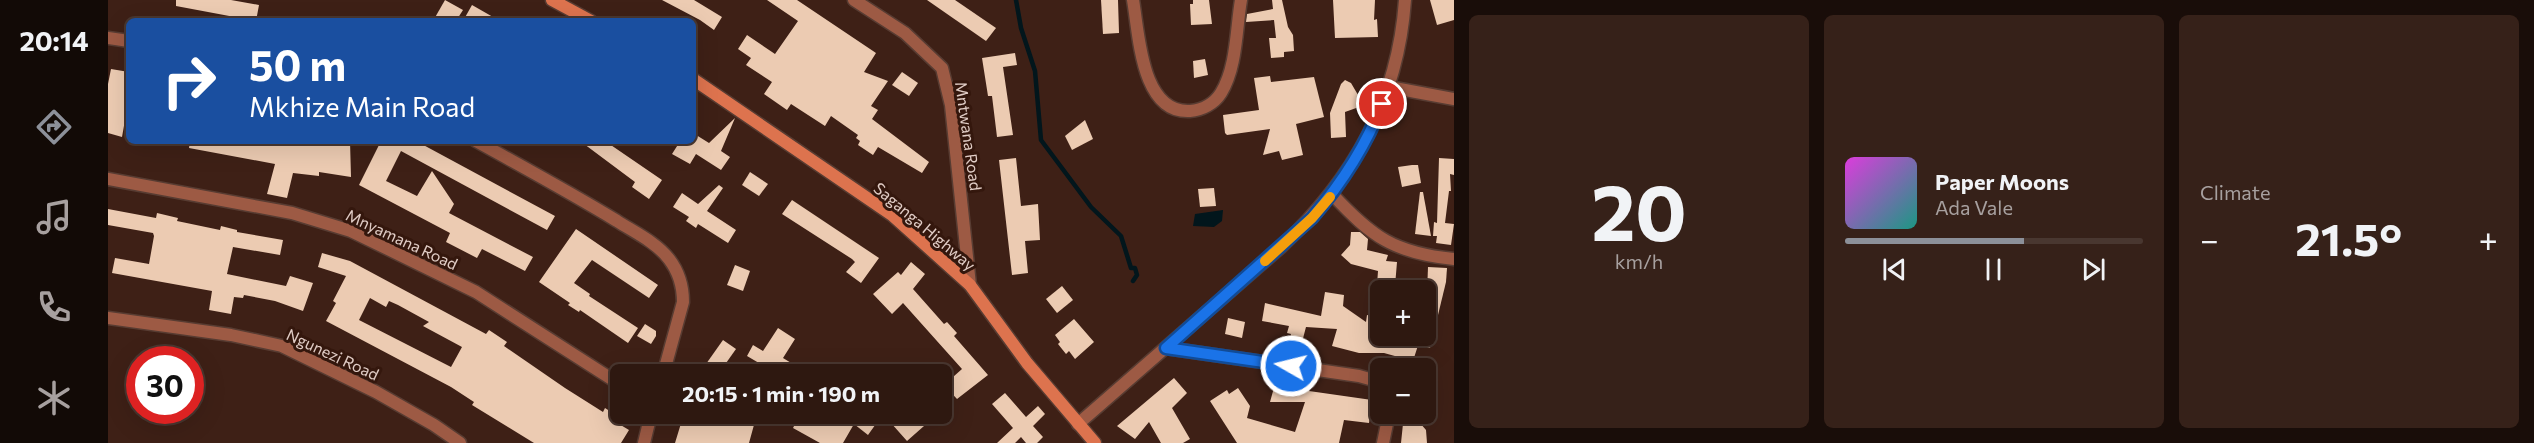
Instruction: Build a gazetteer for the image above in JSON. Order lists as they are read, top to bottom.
{
  "streets": {
    "street": [
      "Mntwana Road",
      "Saganga Highway",
      "Mnyamana Road",
      "Ngunezi Road"
    ]
  },
  "crossings": [
    ["Mntwana Road", "Saganga Highway"]
  ],
  "page": {
    "tabs": "20:14",
    "tile": [
      ["20", "km/h"],
      "Climate"
    ],
    "turn": ["50 m", "Mkhize Main Road"],
    "song": ["Paper Moons", "Ada Vale"],
    "heat": ["−", "21.5°", "+"],
    "map_buttons": ["+", "−"],
    "limit": "30",
    "trip": "20:15 · 1 min · 190 m"
  }
}
